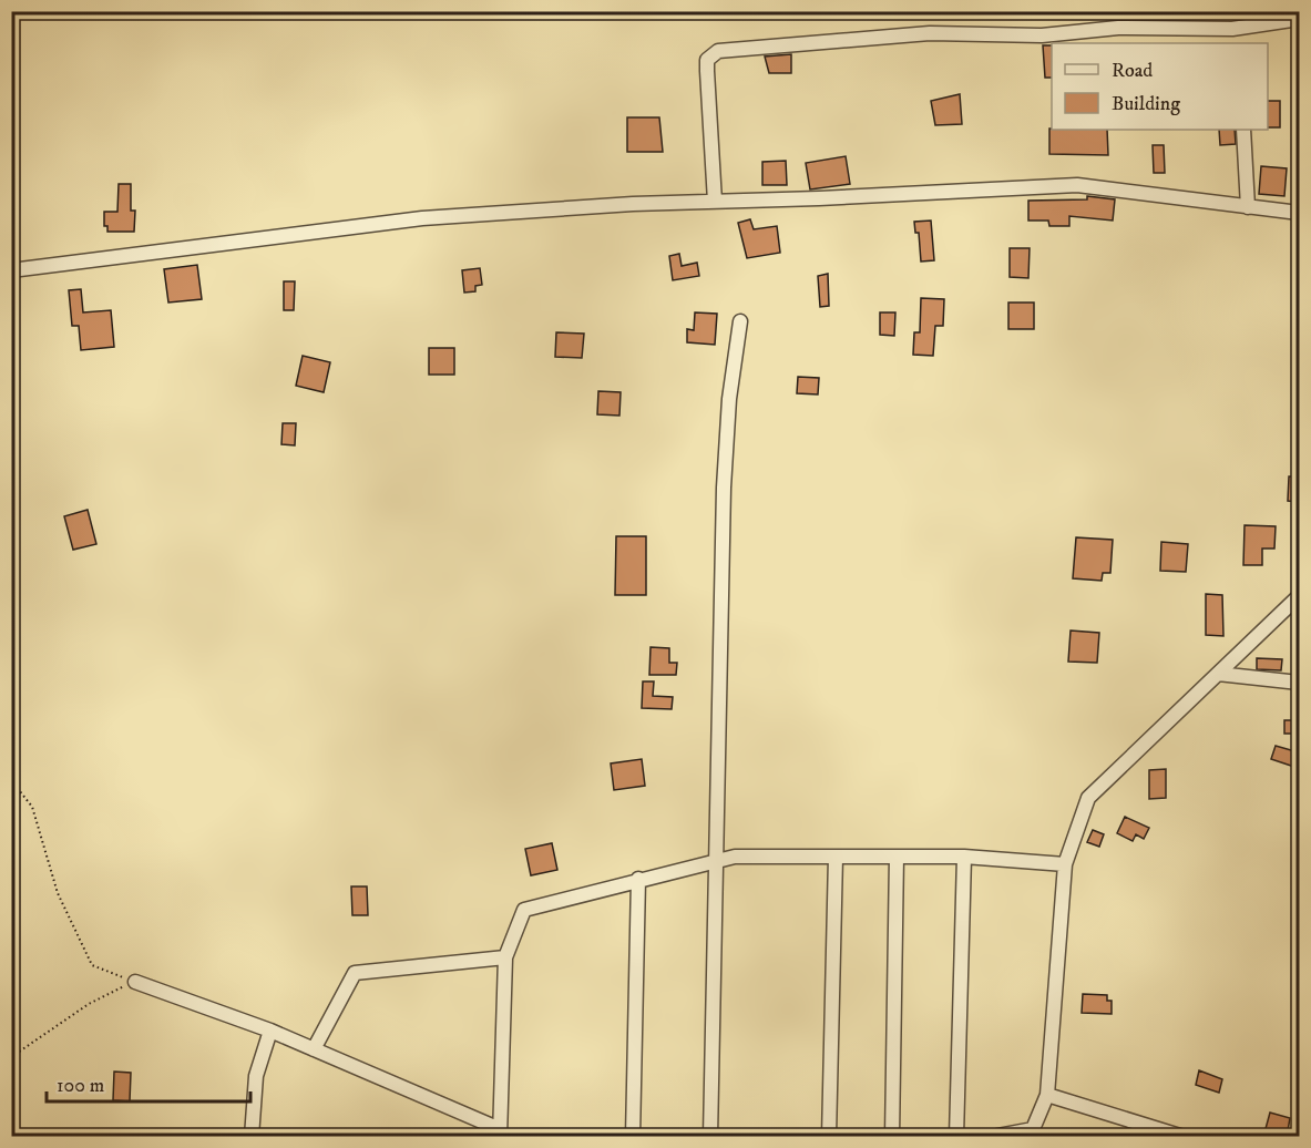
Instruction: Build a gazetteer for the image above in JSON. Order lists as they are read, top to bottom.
{
  "legend": ["Road", "Building"],
  "scale_bar": "100 m"
}
